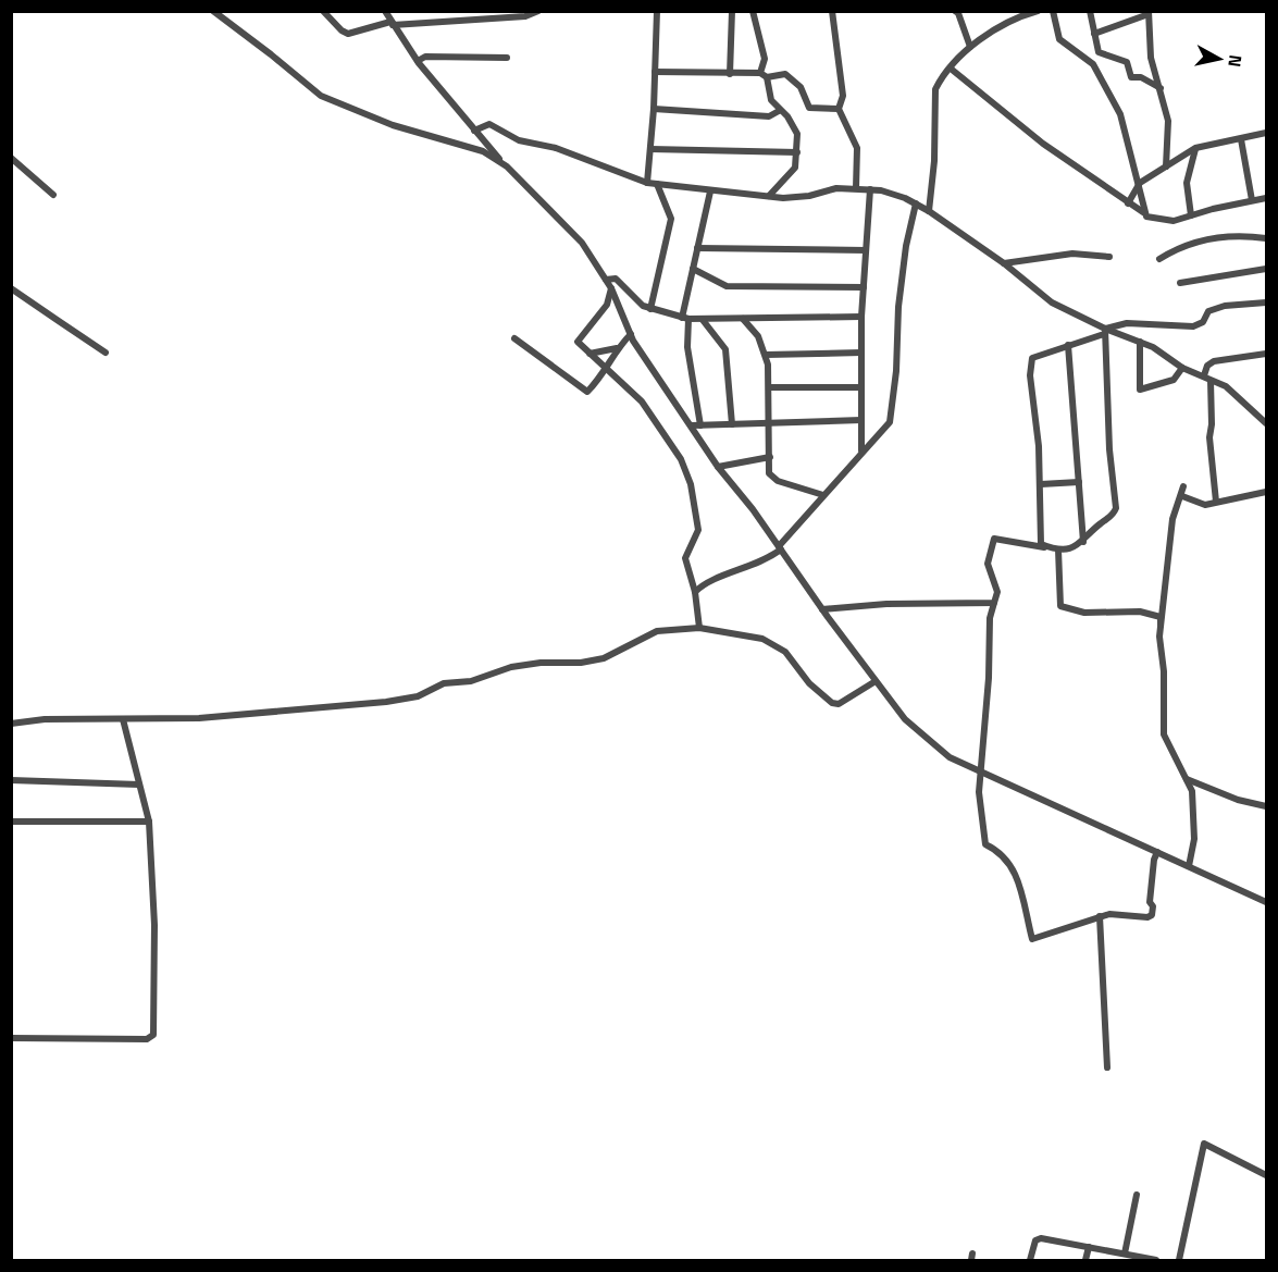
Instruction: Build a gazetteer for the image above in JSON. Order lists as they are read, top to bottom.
{
  "north": "right"
}
